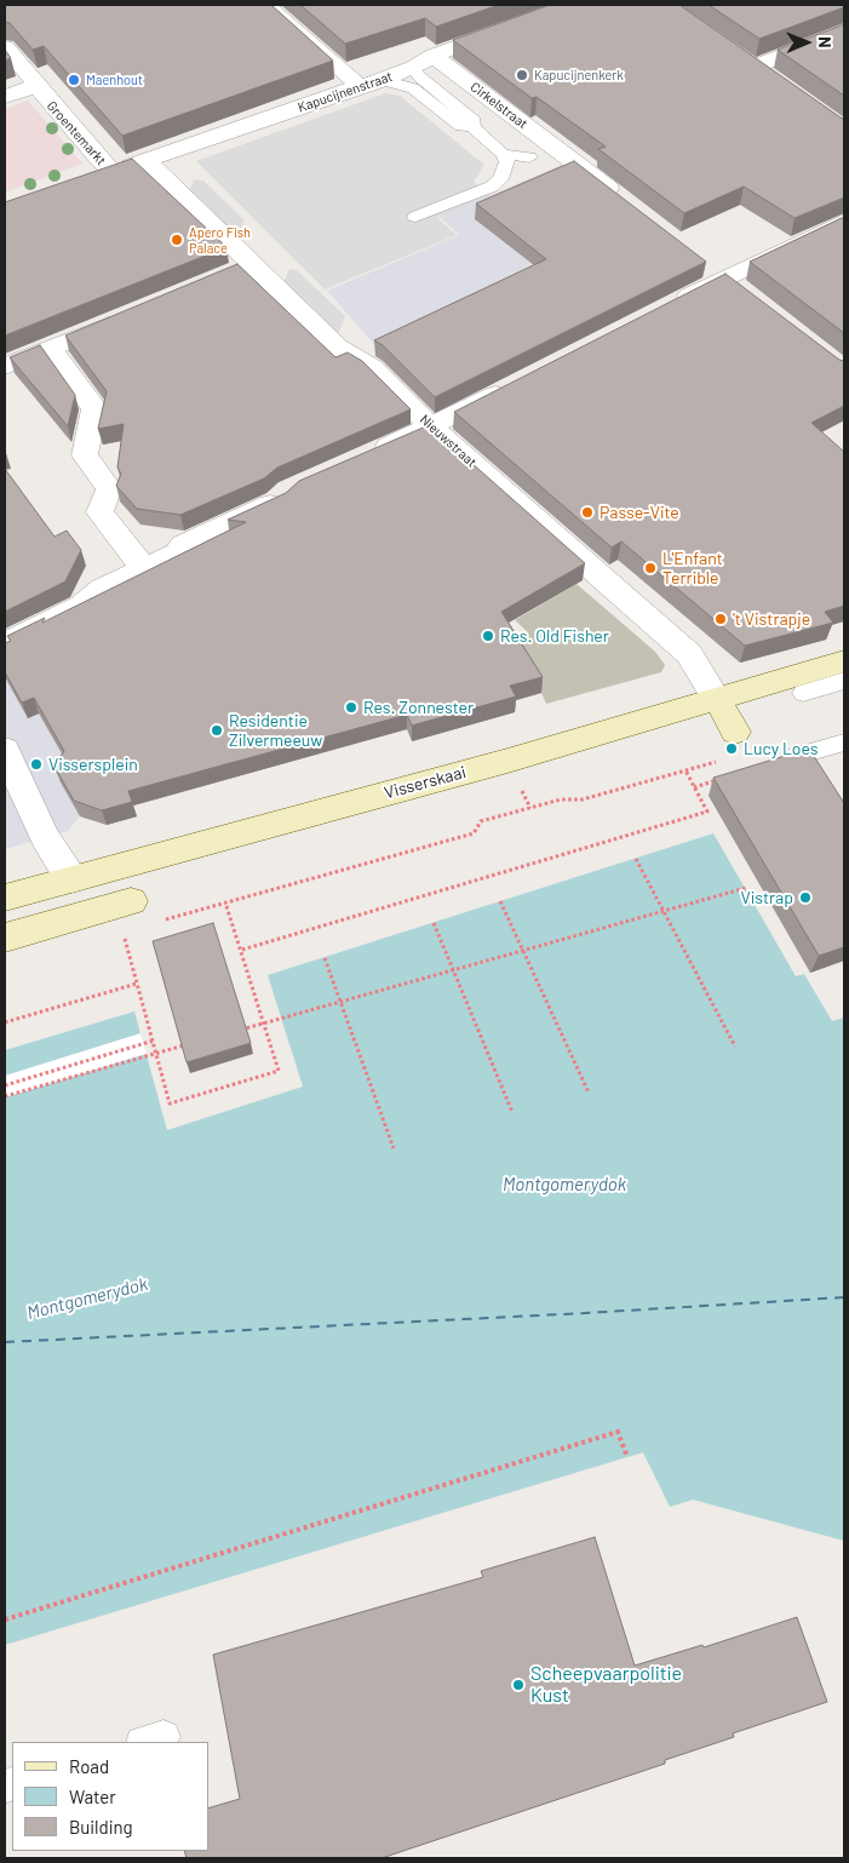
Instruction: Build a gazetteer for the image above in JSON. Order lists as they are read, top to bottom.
{
  "streets": {
    "street": [
      "Kapucijnenstraat",
      "Cirkelstraat",
      "Groentemarkt",
      "Nieuwstraat",
      "Visserskaai"
    ]
  },
  "crossings": [
    ["Kapucijnenstraat", "Cirkelstraat"],
    ["Kapucijnenstraat", "Groentemarkt"],
    ["Kapucijnenstraat", "Nieuwstraat"],
    ["Nieuwstraat", "Visserskaai"]
  ],
  "water": ["Montgomerydok"],
  "places": [
    "Kapucijnenkerk",
    "Maenhout",
    "Apero Fish Palace",
    "Passe-Vite",
    "L'Enfant Terrible",
    "'t Vistrapje",
    "Res. Old Fisher",
    "Res. Zonnester",
    "Residentie Zilvermeeuw",
    "Lucy Loes",
    "Vissersplein",
    "Vistrap",
    "Scheepvaarpolitie Kust"
  ],
  "legend": ["Road", "Water", "Building"],
  "north": "right"
}
